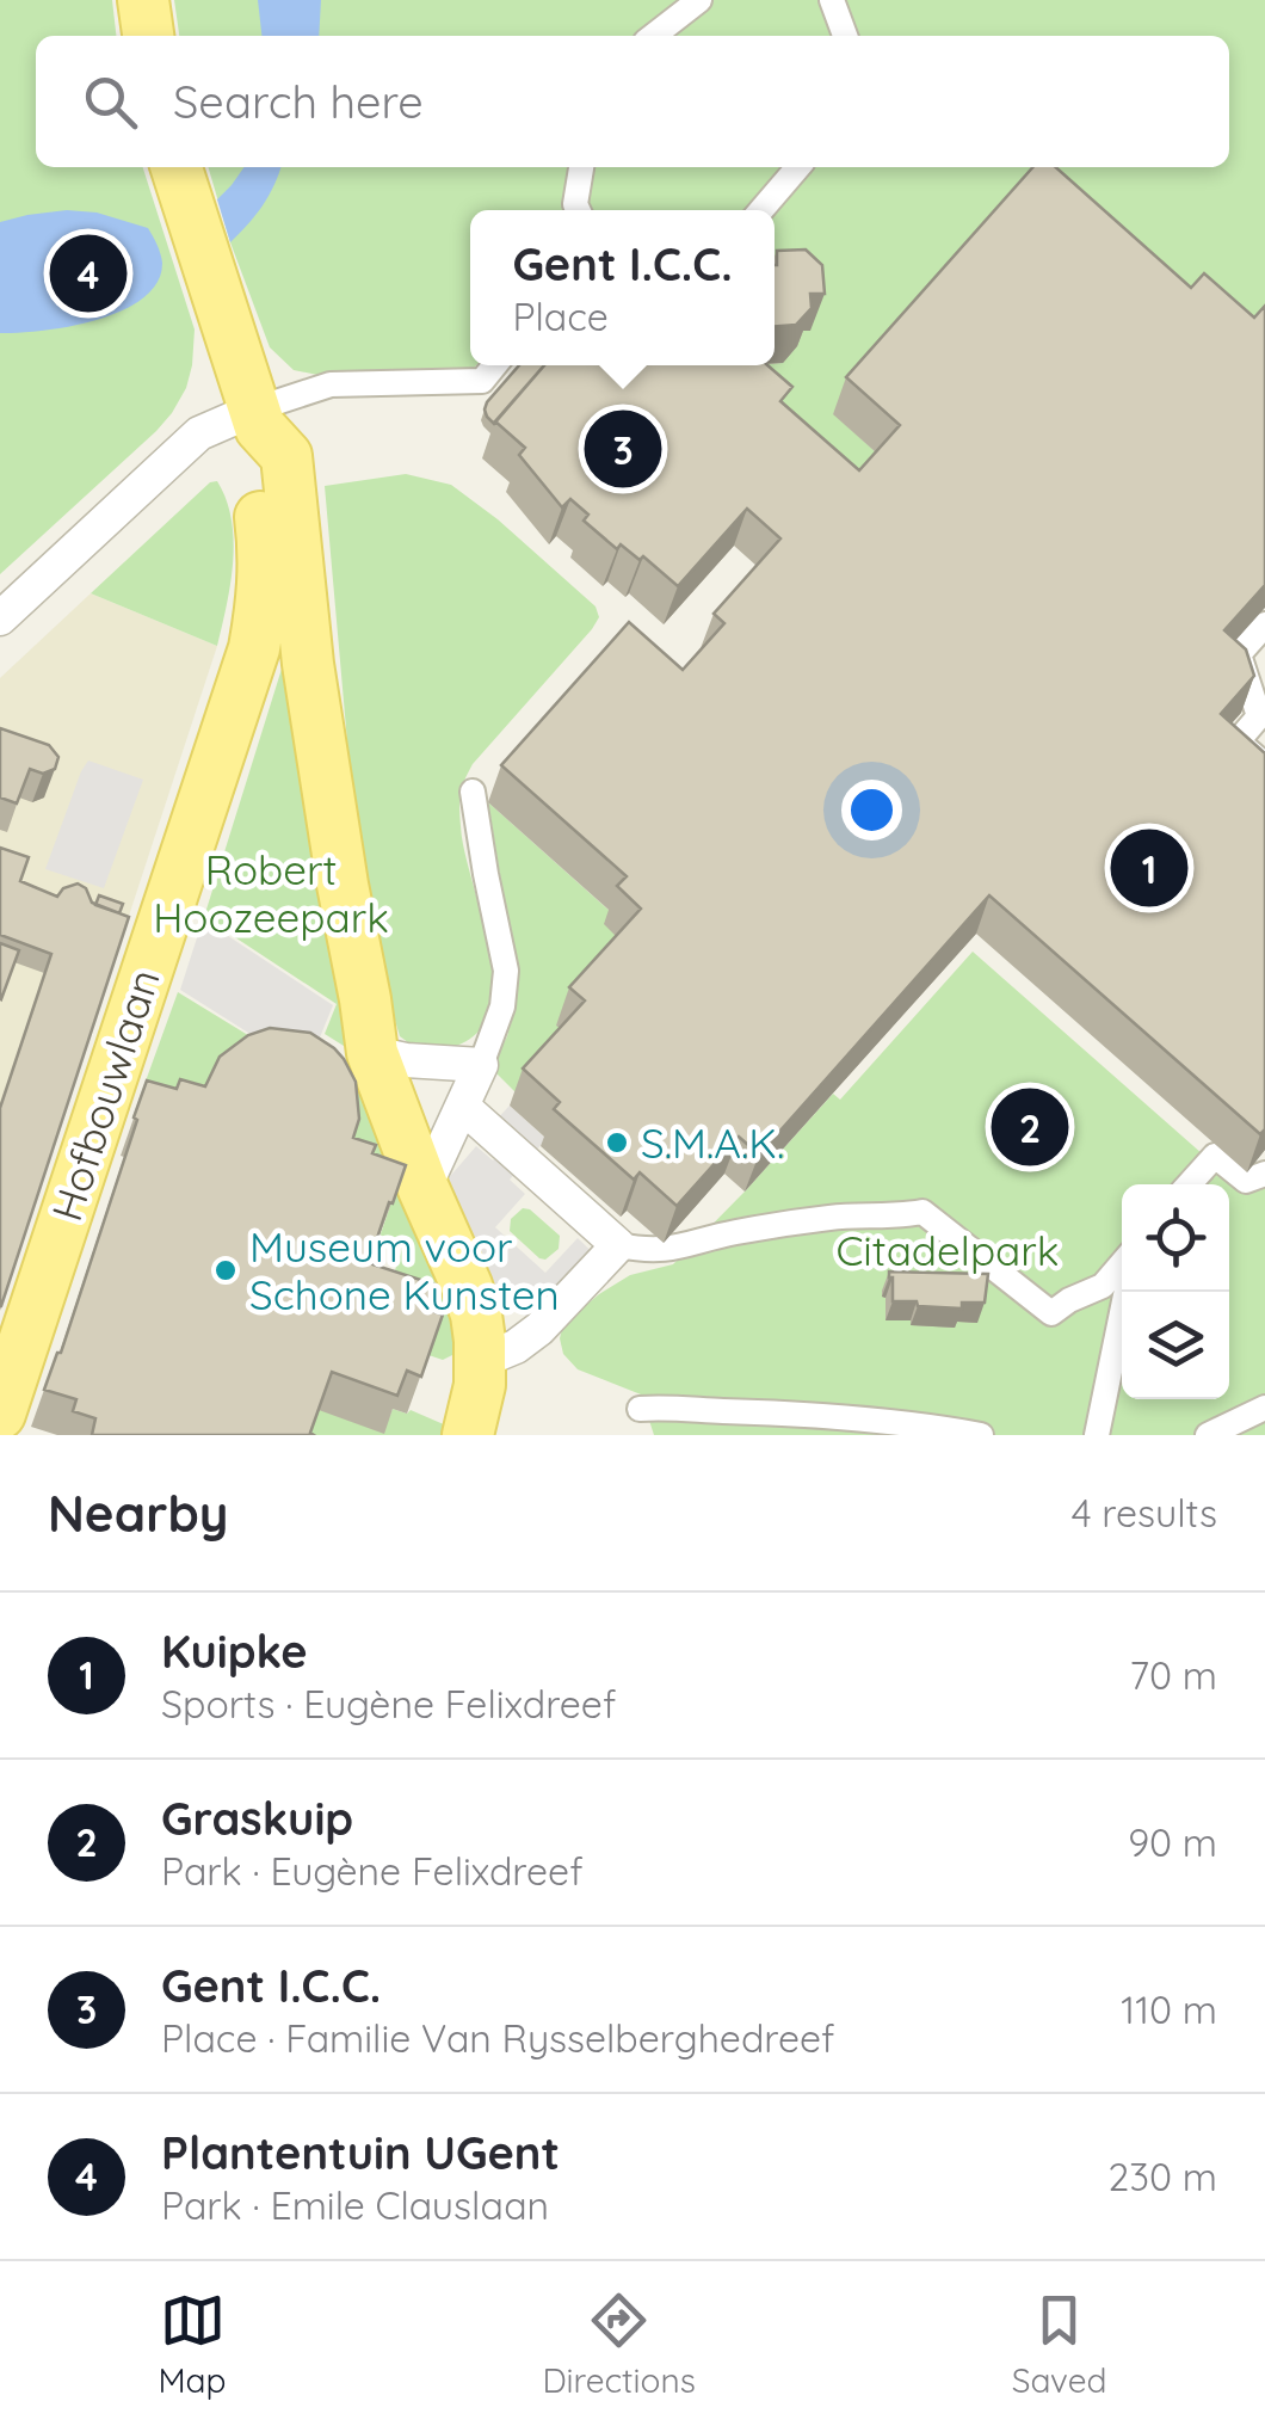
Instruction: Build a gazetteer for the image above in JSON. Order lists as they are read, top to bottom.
{
  "streets": {
    "main road": ["Hofbouwlaan"]
  },
  "parks": ["Robert Hoozeepark", "Citadelpark"],
  "places": ["S.M.A.K.", "Museum voor Schone Kunsten"],
  "page": {
    "search": "Search here",
    "popup": ["Gent I.C.C.", "Place"],
    "pins": [
      "4",
      "3",
      "1",
      "2"
    ],
    "heading": ["Nearby", "4 results"],
    "list": [
      {
        "mark": "1",
        "name": "Kuipke",
        "note": "Sports · Eugène Felixdreef",
        "value": "70 m"
      },
      {
        "mark": "2",
        "name": "Graskuip",
        "note": "Park · Eugène Felixdreef",
        "value": "90 m"
      },
      {
        "mark": "3",
        "name": "Gent I.C.C.",
        "note": "Place · Familie Van Rysselberghedreef",
        "value": "110 m"
      },
      {
        "mark": "4",
        "name": "Plantentuin UGent",
        "note": "Park · Emile Clauslaan",
        "value": "230 m"
      }
    ],
    "nav": ["Map", "Directions", "Saved"]
  }
}
